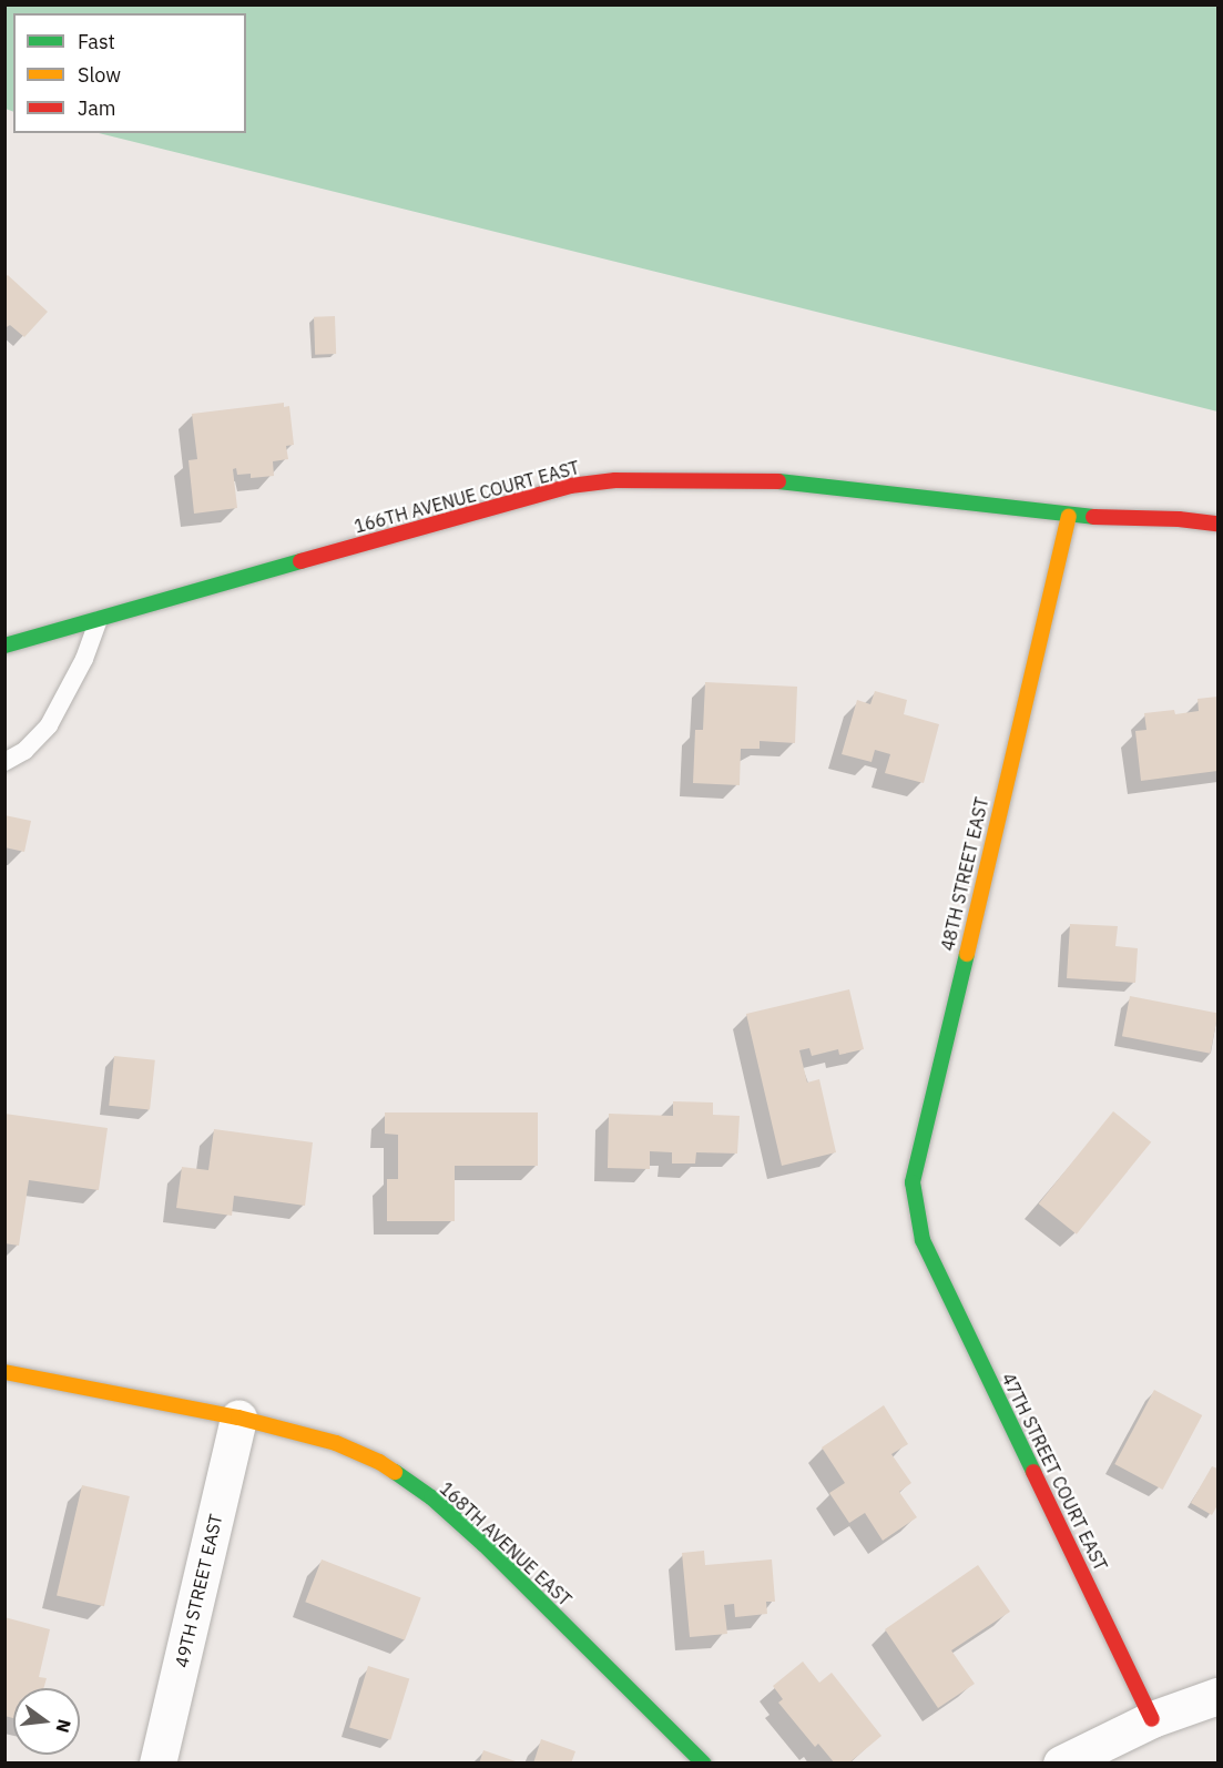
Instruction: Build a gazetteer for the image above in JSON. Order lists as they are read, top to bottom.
{
  "streets": {
    "street": [
      "166TH AVENUE COURT EAST",
      "48TH STREET EAST",
      "47TH STREET COURT EAST",
      "168TH AVENUE EAST",
      "49TH STREET EAST"
    ]
  },
  "crossings": [
    ["166TH AVENUE COURT EAST", "48TH STREET EAST"],
    ["48TH STREET EAST", "47TH STREET COURT EAST"],
    ["168TH AVENUE EAST", "49TH STREET EAST"]
  ],
  "legend": ["Fast", "Slow", "Jam"],
  "north": "right"
}
